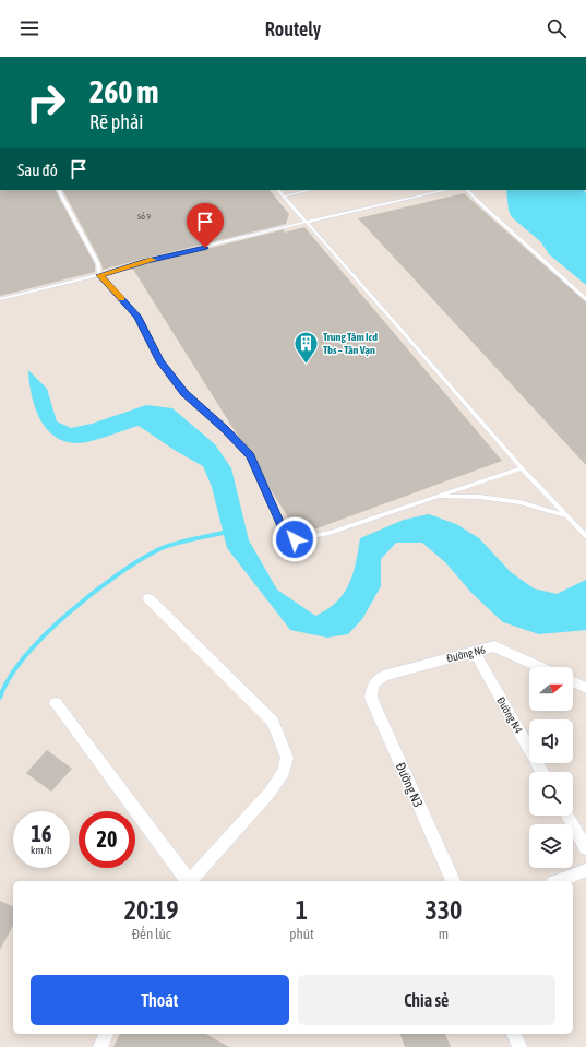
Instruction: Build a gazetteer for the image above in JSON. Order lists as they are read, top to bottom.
{
  "streets": {
    "street": ["Đường N6", "Đường N4", "Đường N3"]
  },
  "crossings": [
    ["Đường N6", "Đường N4"],
    ["Đường N6", "Đường N3"]
  ],
  "places": {
    "building": ["Trung Tâm Icd Tbs – Tân Vạn"]
  },
  "house_numbers": ["Số 9"],
  "north": "right",
  "page": {
    "header": "Routely",
    "turn": ["260 m", "Rẽ phải"],
    "then": "Sau đó",
    "speed": "16 km/h",
    "limit": "20",
    "eta": [
      "20:19",
      "Đến lúc",
      "1",
      "phút",
      "330",
      "m"
    ],
    "buttons": ["Thoát", "Chia sẻ"]
  }
}
